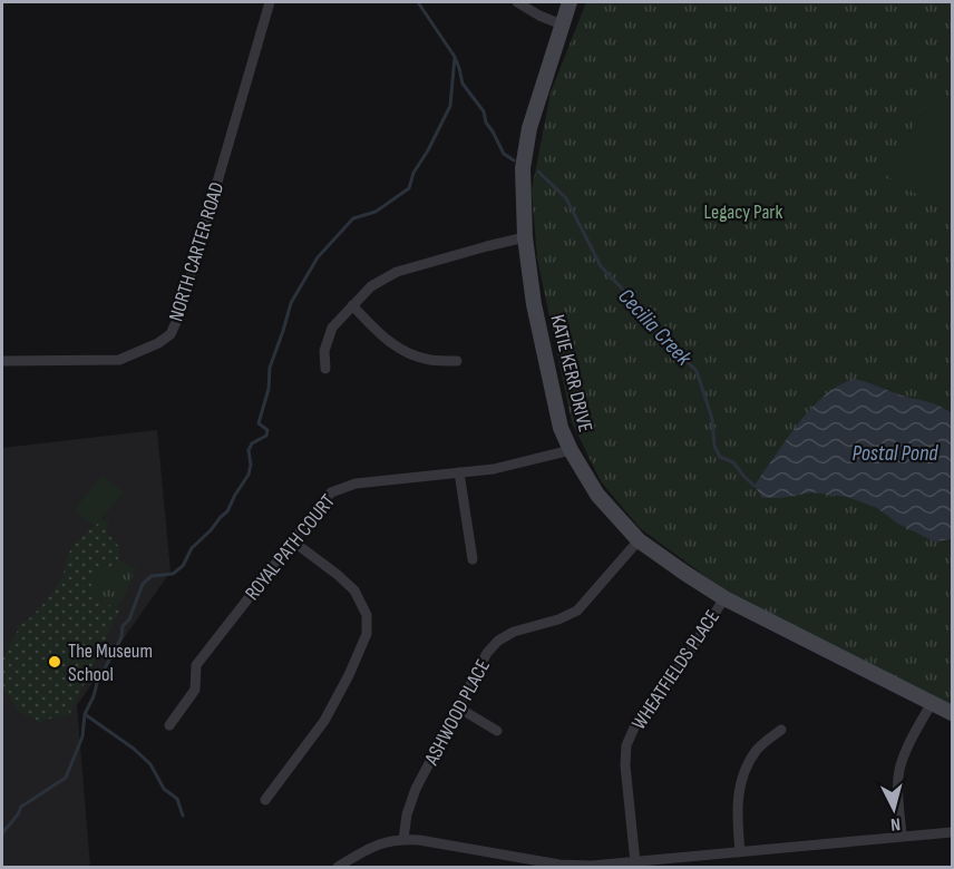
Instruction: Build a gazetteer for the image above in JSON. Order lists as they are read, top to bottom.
{
  "streets": {
    "street": [
      "NORTH CARTER ROAD",
      "KATIE KERR DRIVE",
      "ROYAL PATH COURT",
      "WHEATFIELDS PLACE",
      "ASHWOOD PLACE"
    ]
  },
  "crossings": [
    ["KATIE KERR DRIVE", "ROYAL PATH COURT"],
    ["KATIE KERR DRIVE", "WHEATFIELDS PLACE"],
    ["KATIE KERR DRIVE", "ASHWOOD PLACE"]
  ],
  "water": ["Cecilia Creek", "Postal Pond"],
  "parks": ["Legacy Park"],
  "places": ["The Museum School"],
  "north": "bottom"
}
